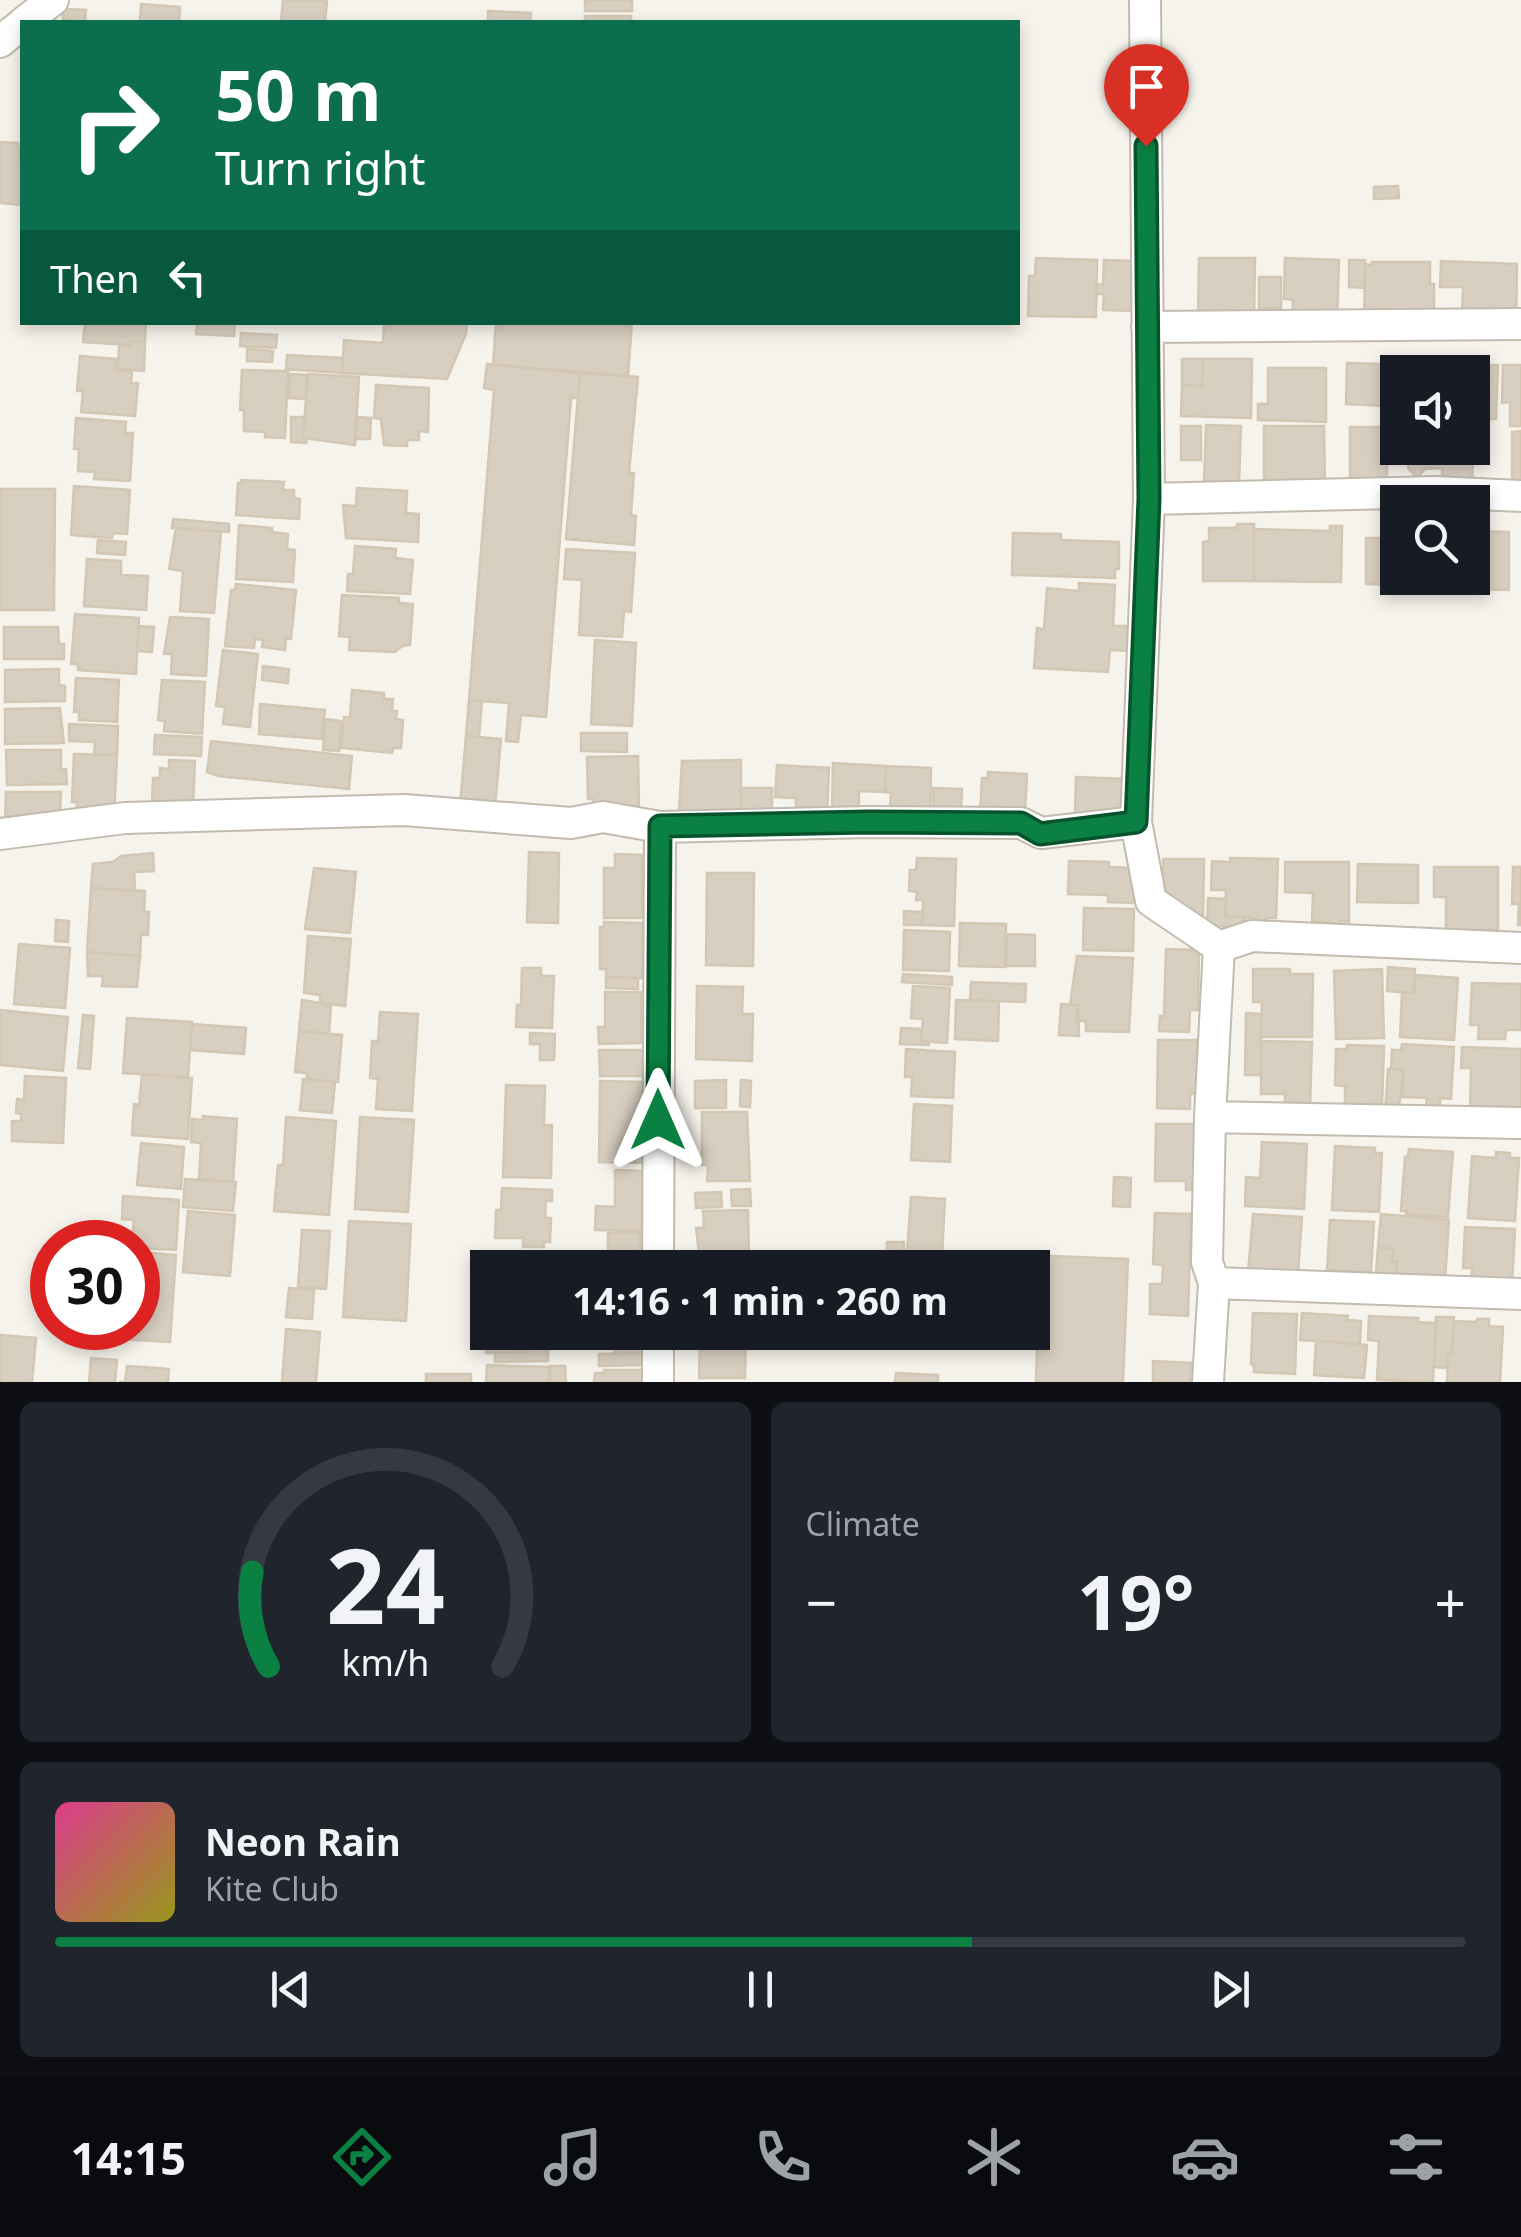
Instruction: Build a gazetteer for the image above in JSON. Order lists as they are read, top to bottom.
{
  "page": {
    "turn": ["50 m", "Turn right"],
    "then": "Then",
    "limit": "30",
    "trip": "14:16 · 1 min · 260 m",
    "tile": "Climate",
    "heat": ["−", "19°", "+"],
    "song": ["Neon Rain", "Kite Club"],
    "tabs": "14:15",
    "gauge": ["24", "km/h"]
  }
}
